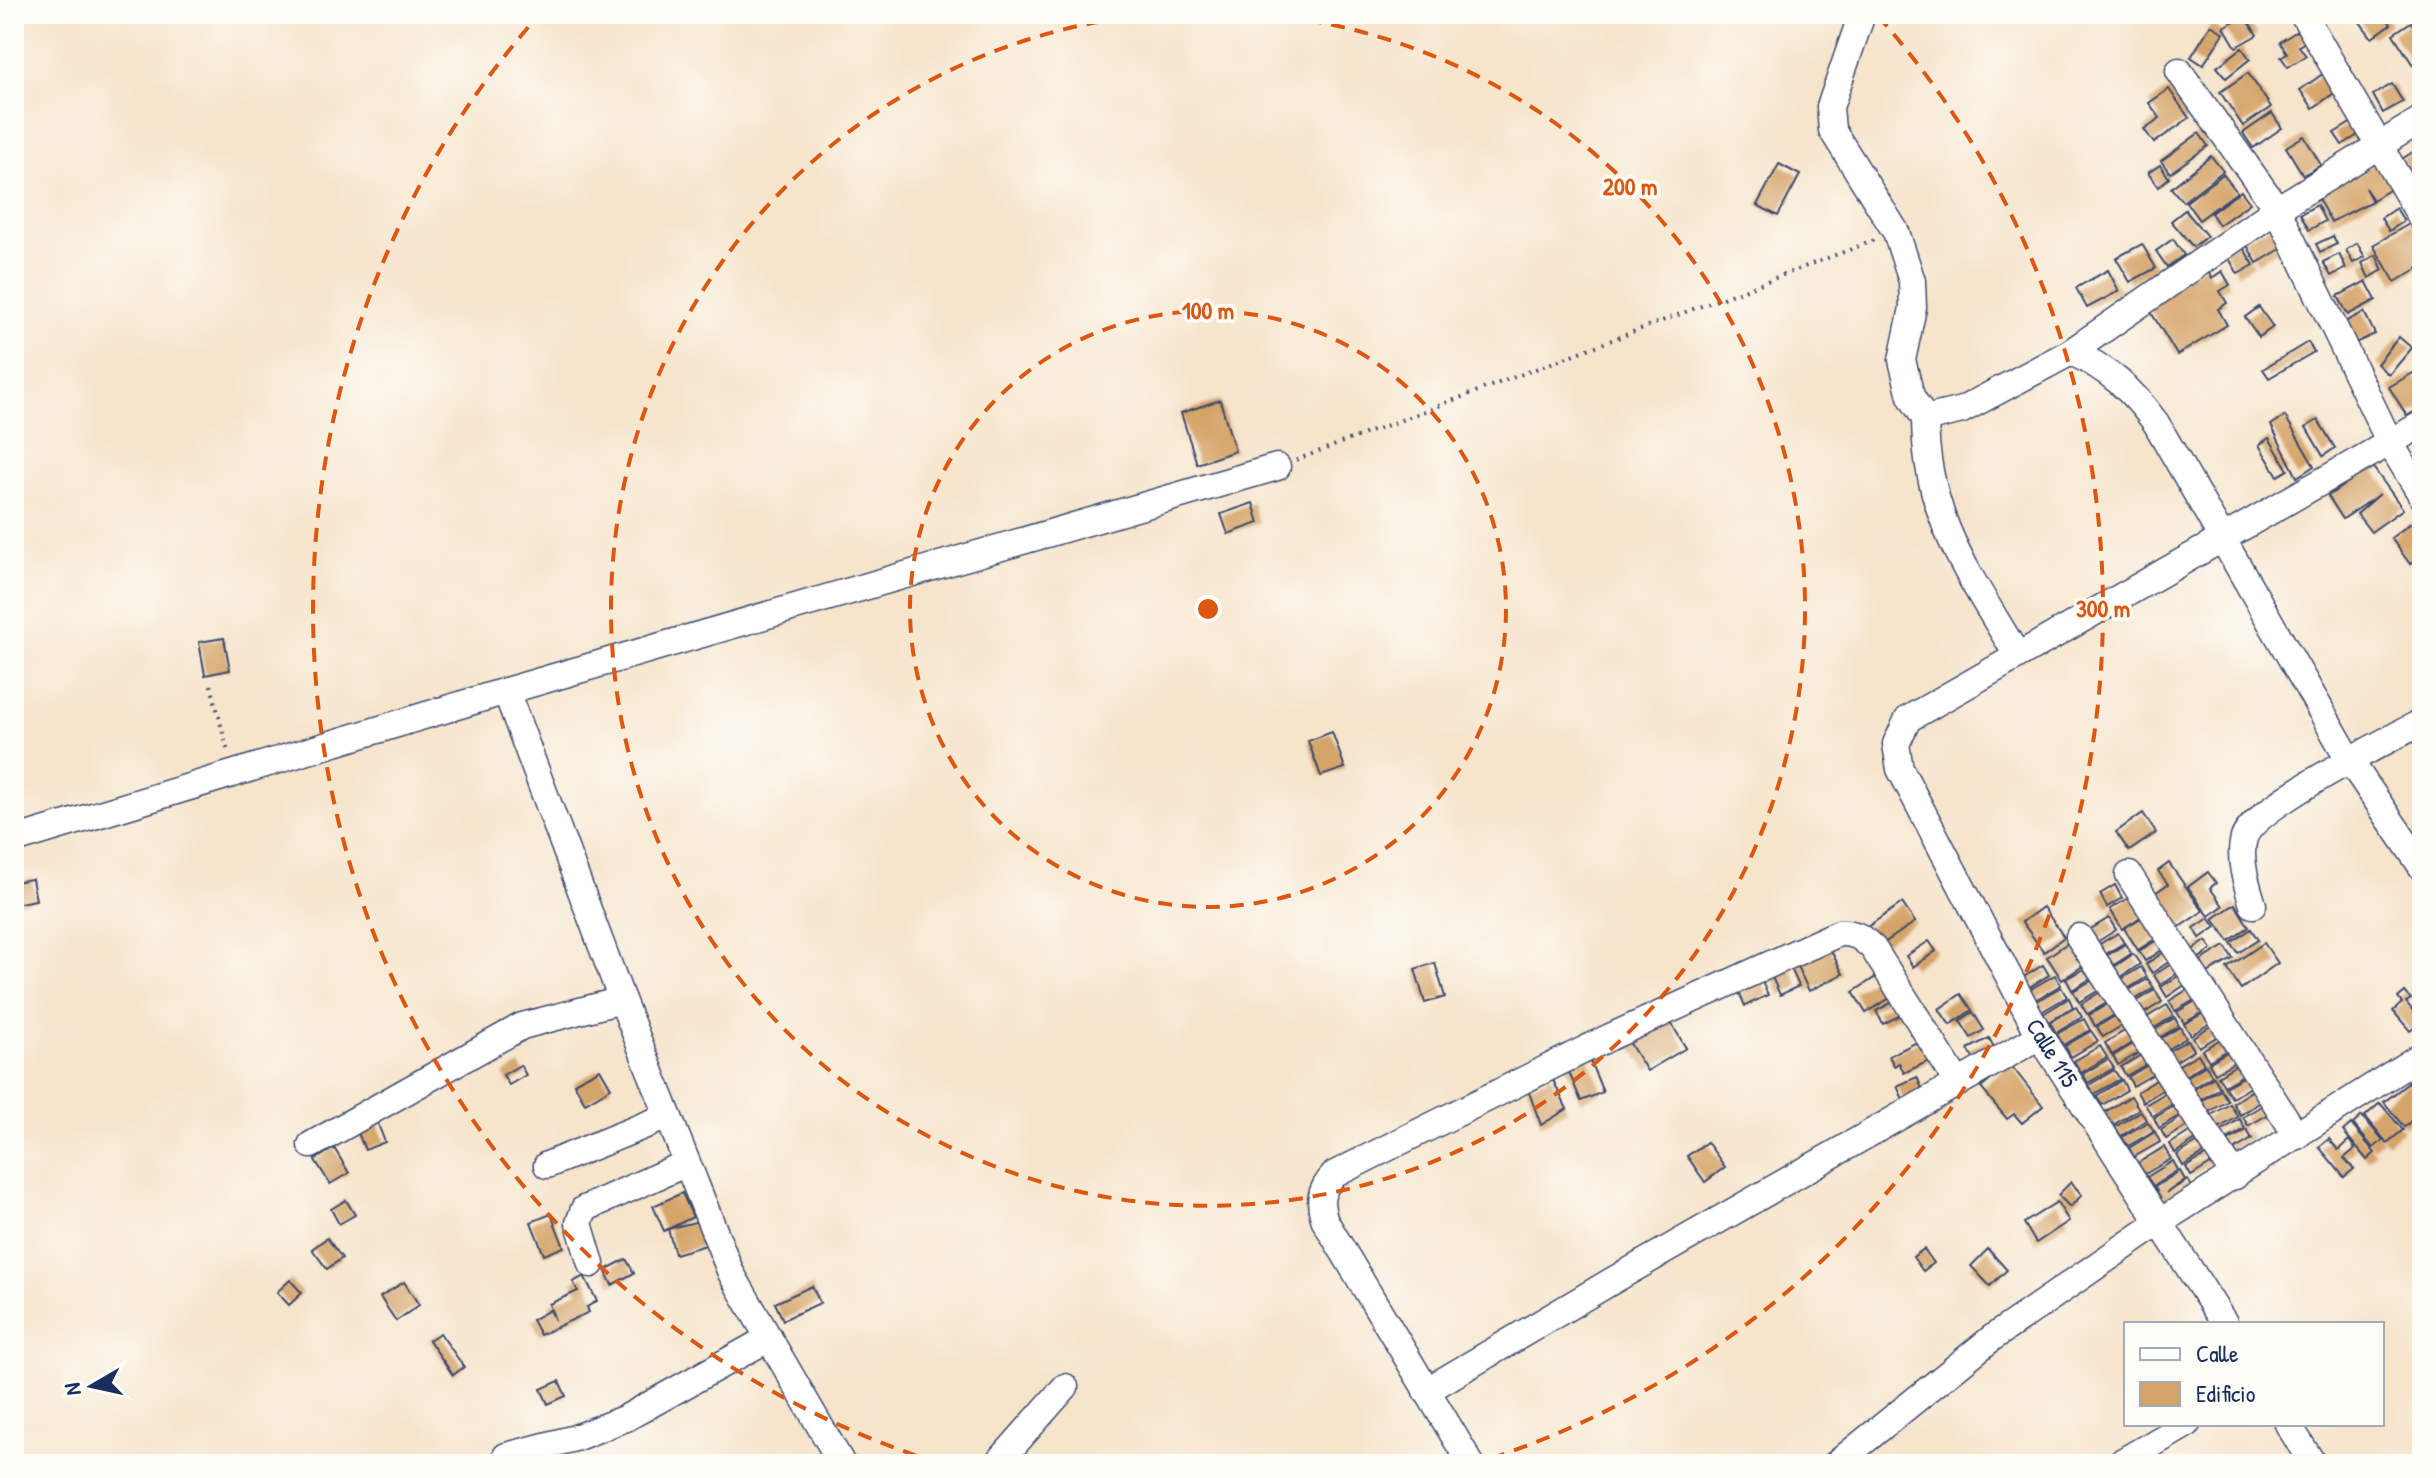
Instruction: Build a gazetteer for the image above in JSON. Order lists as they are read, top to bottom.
{
  "streets": {
    "street": ["Calle 115"]
  },
  "legend": ["Calle", "Edificio"],
  "north": "left",
  "rings": ["200 m", "100 m", "300 m"]
}
